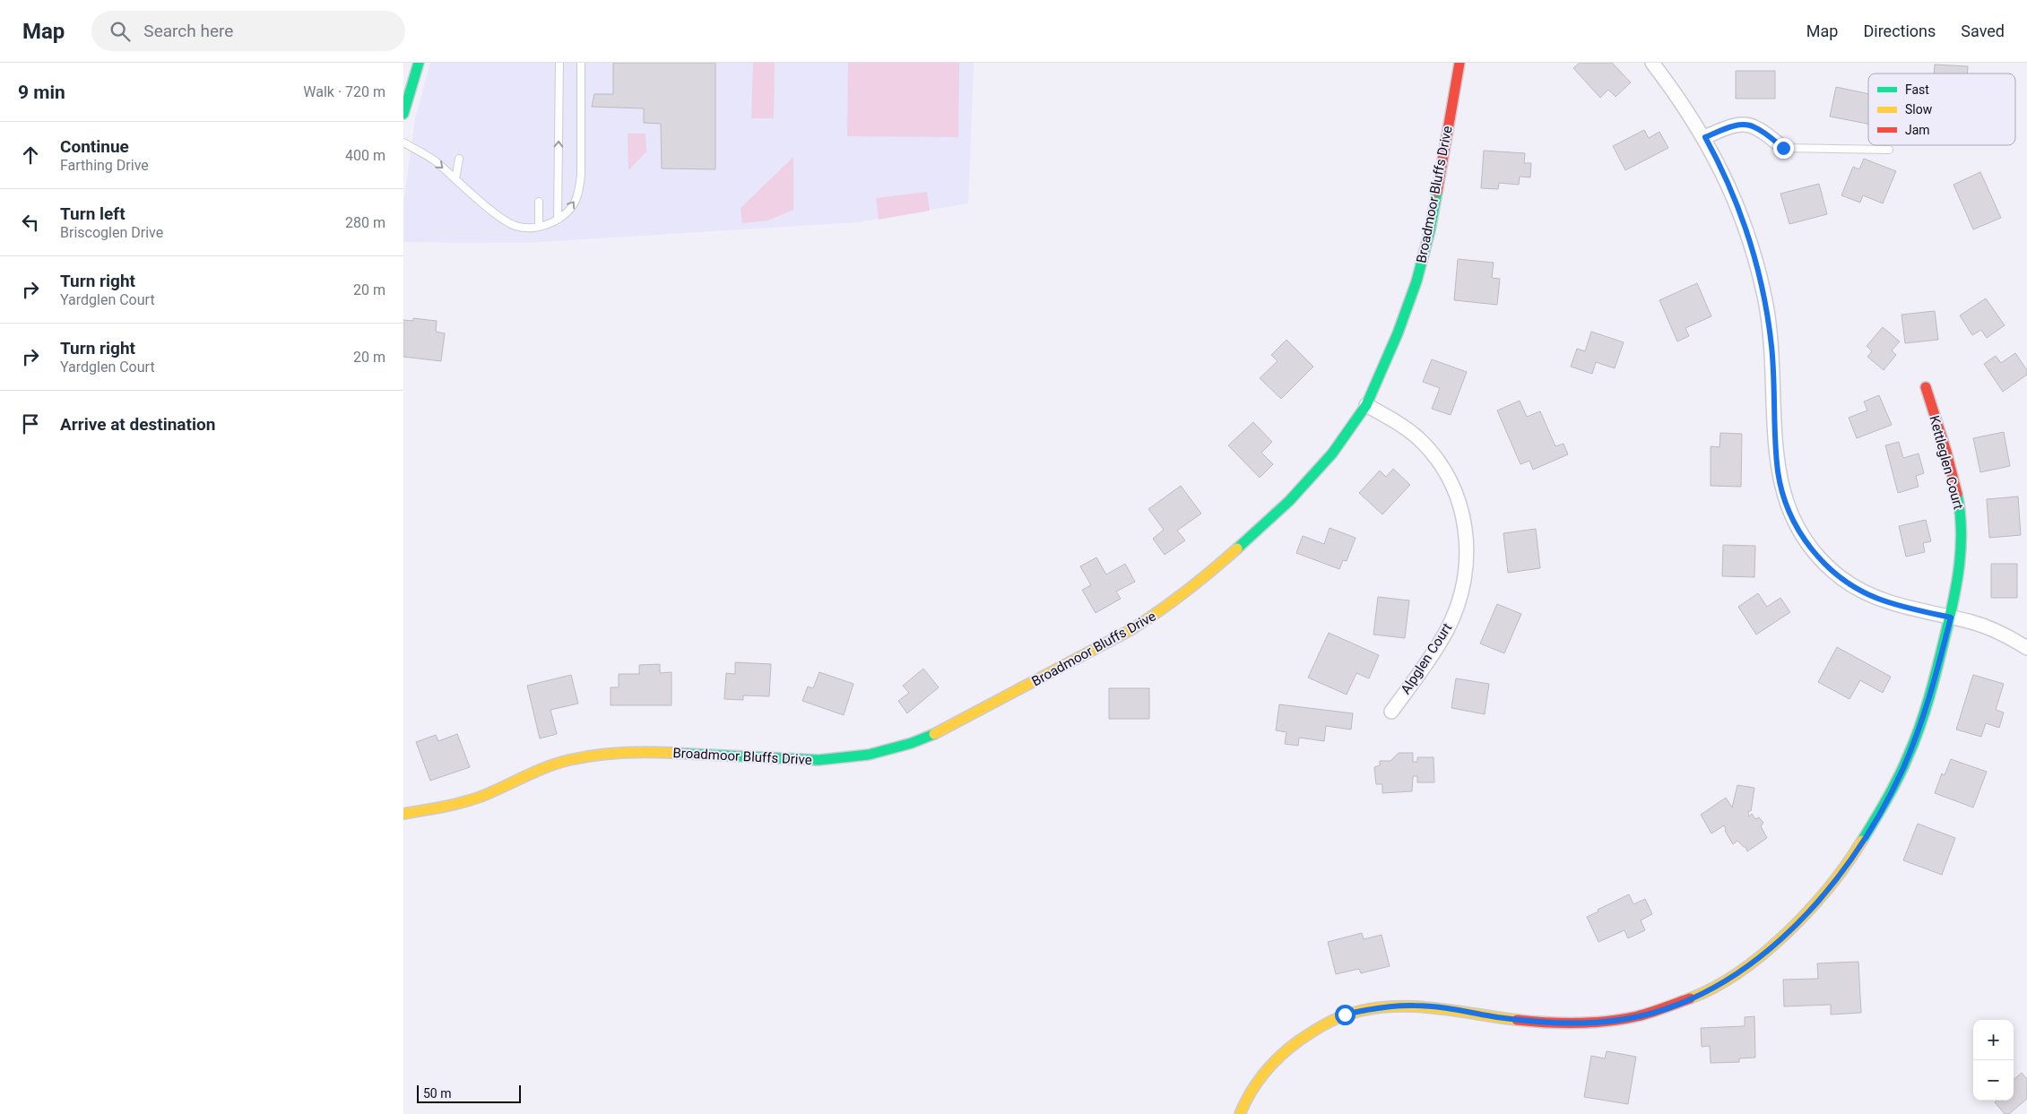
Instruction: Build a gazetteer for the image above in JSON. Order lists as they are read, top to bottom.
{
  "streets": {
    "street": ["Broadmoor Bluffs Drive", "Kettleglen Court", "Alpglen Court"]
  },
  "crossings": [
    ["Broadmoor Bluffs Drive", "Alpglen Court"]
  ],
  "legend": ["Fast", "Slow", "Jam"],
  "scale_bar": "50 m",
  "page": {
    "header": "Map",
    "search": "Search here",
    "nav": ["Map", "Directions", "Saved"],
    "heading": ["9 min", "Walk · 720 m"],
    "list": [
      ["Continue", "Farthing Drive", "400 m"],
      ["Turn left", "Briscoglen Drive", "280 m"],
      ["Turn right", "Yardglen Court", "20 m"],
      ["Turn right", "Yardglen Court", "20 m"],
      "Arrive at destination"
    ],
    "map_buttons": ["+", "−"],
    "scale": "50 m"
  }
}
